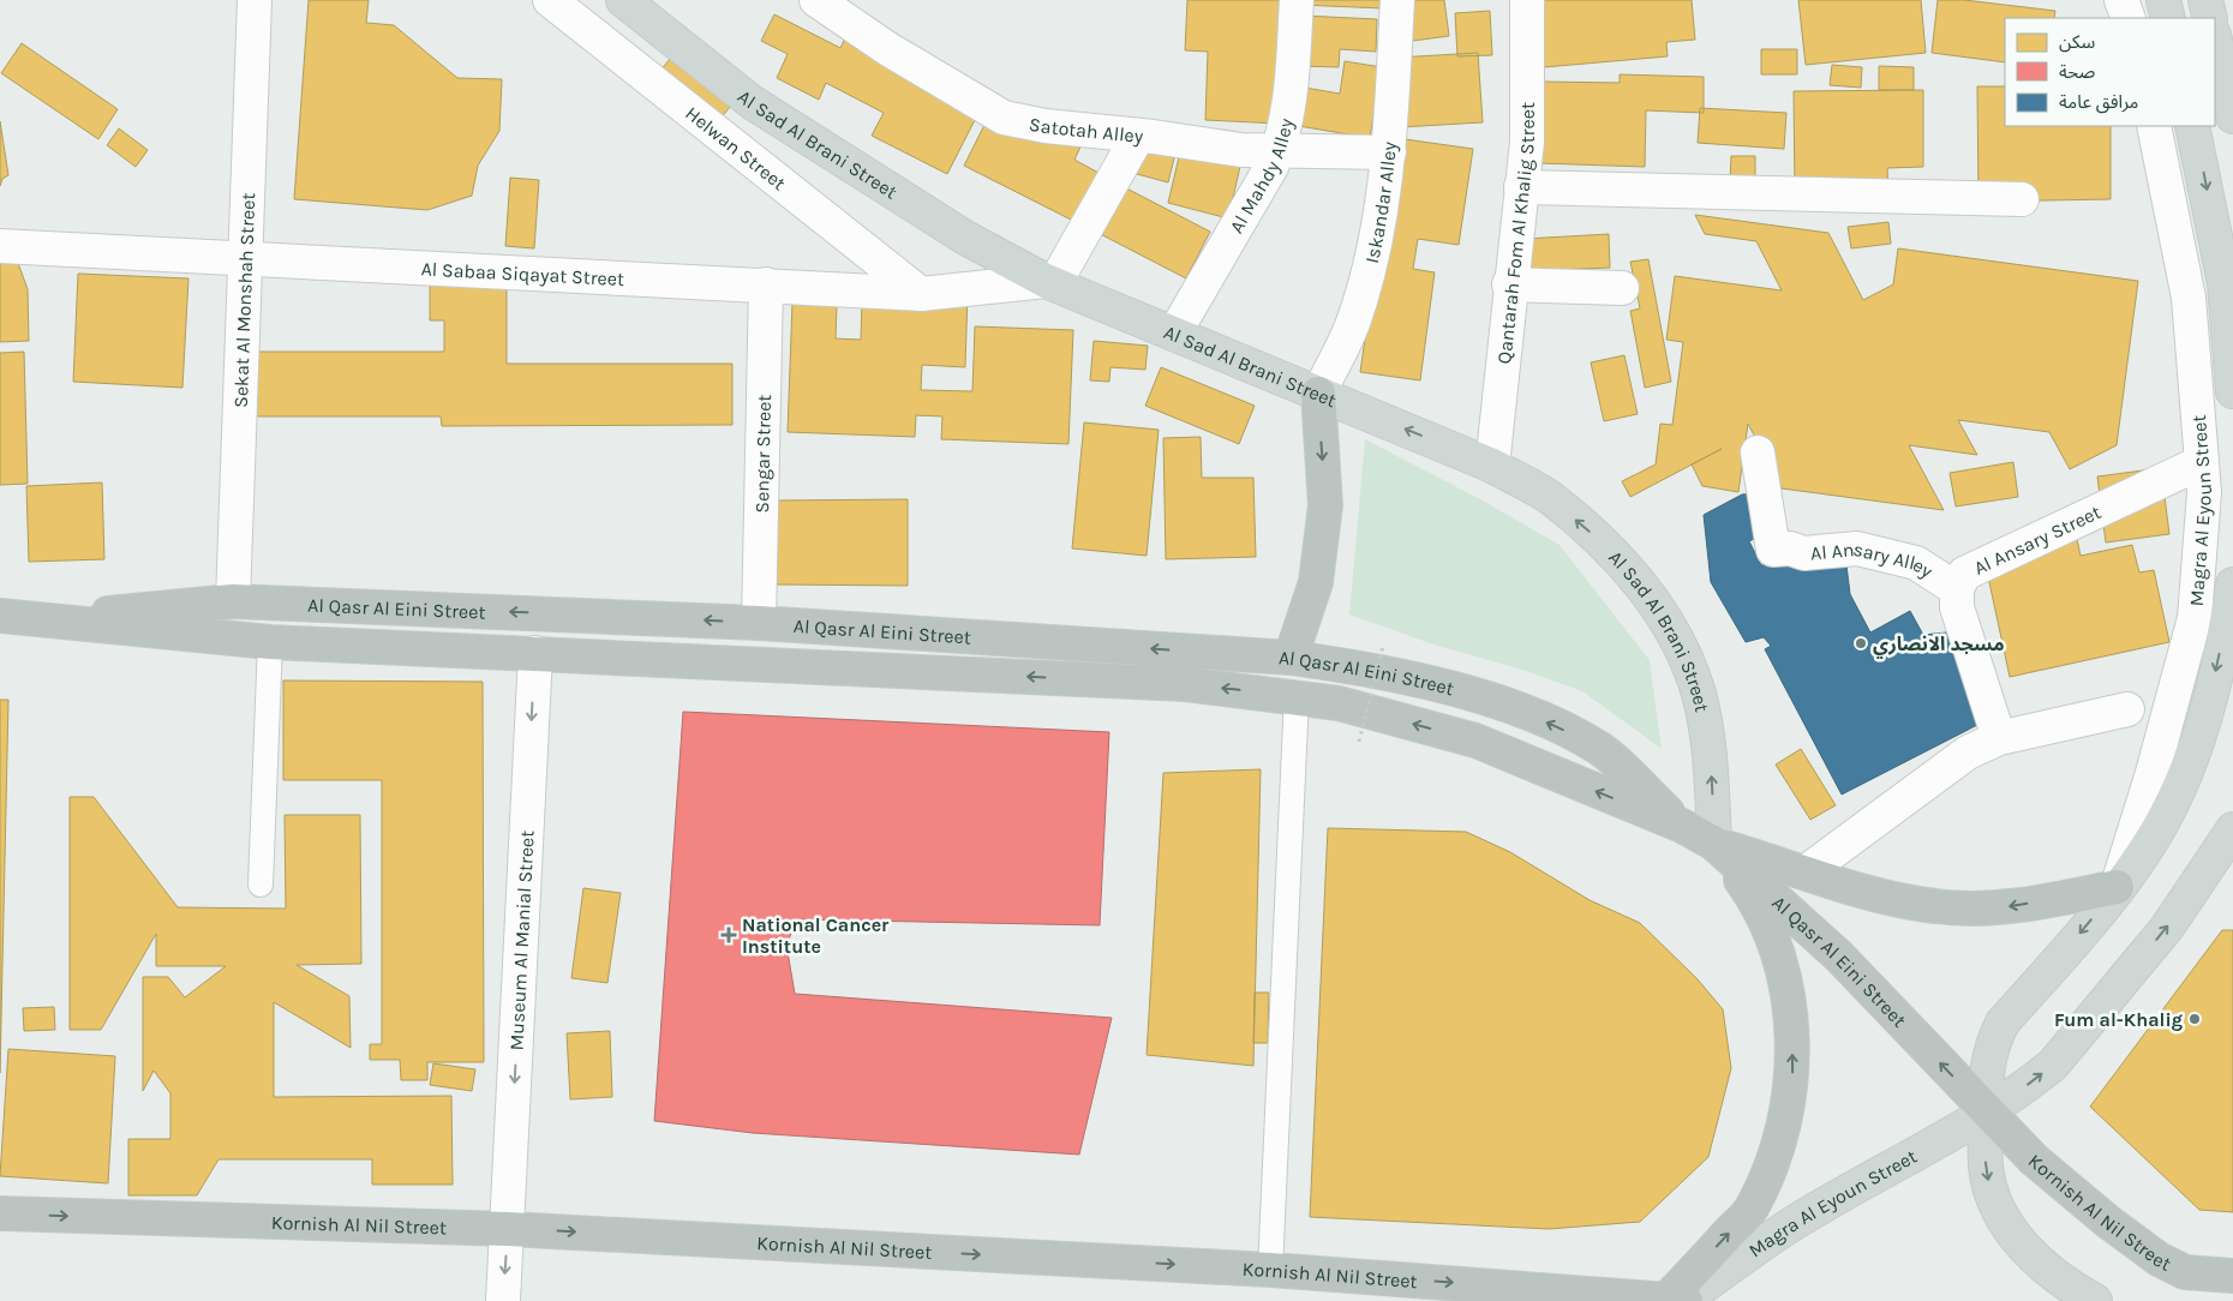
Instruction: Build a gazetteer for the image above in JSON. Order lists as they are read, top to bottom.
{
  "streets": {
    "highway": ["Al Qasr Al Eini Street", "Kornish Al Nil Street"],
    "main road": ["Al Sad Al Brani Street", "Magra Al Eyoun Street"],
    "street": [
      "Satotah Alley",
      "Helwan Street",
      "Al Mahdy Alley",
      "Iskandar Alley",
      "Qantarah Fom Al Khalig Street",
      "Al Sabaa Siqayat Street",
      "Sekat Al Monshah Street",
      "Sengar Street",
      "Al Ansary Street",
      "Al Ansary Alley",
      "Museum Al Manial Street"
    ]
  },
  "crossings": [
    ["Satotah Alley", "Al Mahdy Alley"],
    ["Satotah Alley", "Iskandar Alley"],
    ["Al Sad Al Brani Street", "Al Mahdy Alley"],
    ["Al Sad Al Brani Street", "Iskandar Alley"],
    ["Al Sad Al Brani Street", "Qantarah Fom Al Khalig Street"],
    ["Al Sad Al Brani Street", "Al Sabaa Siqayat Street"],
    ["Al Sad Al Brani Street", "Al Qasr Al Eini Street"],
    ["Helwan Street", "Al Sabaa Siqayat Street"],
    ["Al Sabaa Siqayat Street", "Sekat Al Monshah Street"],
    ["Al Sabaa Siqayat Street", "Sengar Street"],
    ["Sekat Al Monshah Street", "Al Qasr Al Eini Street"],
    ["Sengar Street", "Al Qasr Al Eini Street"],
    ["Magra Al Eyoun Street", "Al Ansary Street"],
    ["Magra Al Eyoun Street", "Al Qasr Al Eini Street"],
    ["Magra Al Eyoun Street", "Kornish Al Nil Street"],
    ["Al Ansary Street", "Al Ansary Alley"],
    ["Al Qasr Al Eini Street", "Museum Al Manial Street"],
    ["Al Qasr Al Eini Street", "Kornish Al Nil Street"],
    ["Museum Al Manial Street", "Kornish Al Nil Street"]
  ],
  "one_way": [
    "Al Sad Al Brani Street",
    "Al Qasr Al Eini Street",
    "Museum Al Manial Street",
    "Kornish Al Nil Street"
  ],
  "places": {
    "other": ["مسجد الانصاري", "Fum al-Khalig"],
    "health": ["National Cancer Institute"]
  },
  "legend": ["سكن", "صحة", "مرافق عامة"]
}
